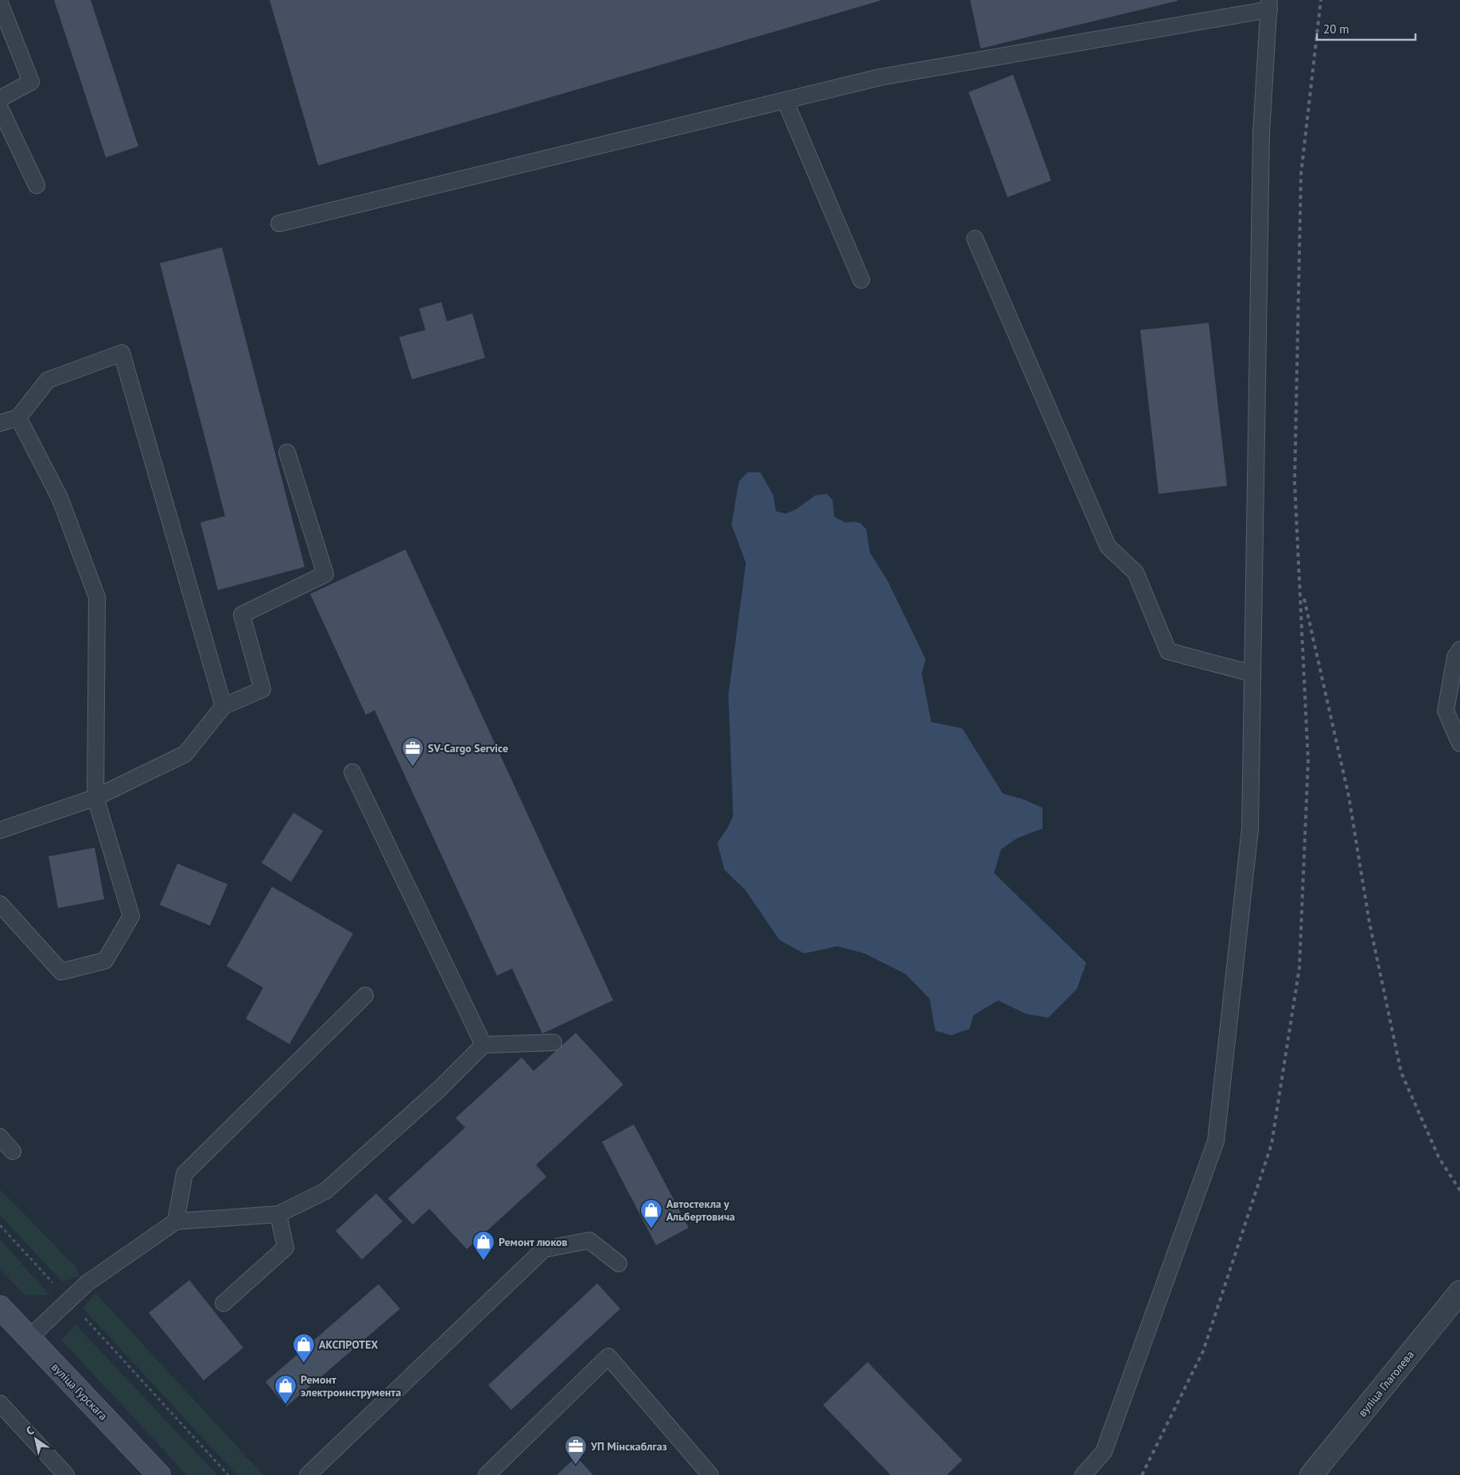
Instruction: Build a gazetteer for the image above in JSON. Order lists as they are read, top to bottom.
{
  "streets": {
    "main road": ["вуліца Гурскага"],
    "street": ["вуліца Глаголева"]
  },
  "places": {
    "office": ["SV-Cargo Service", "УП Мінскаблгаз"],
    "shop": [
      "Автостекла у Альбертовича",
      "Ремонт люков",
      "АКСПРОТЕХ",
      "Ремонт электроинструмента"
    ]
  },
  "scale_bar": "20 m",
  "north": "top left"
}
